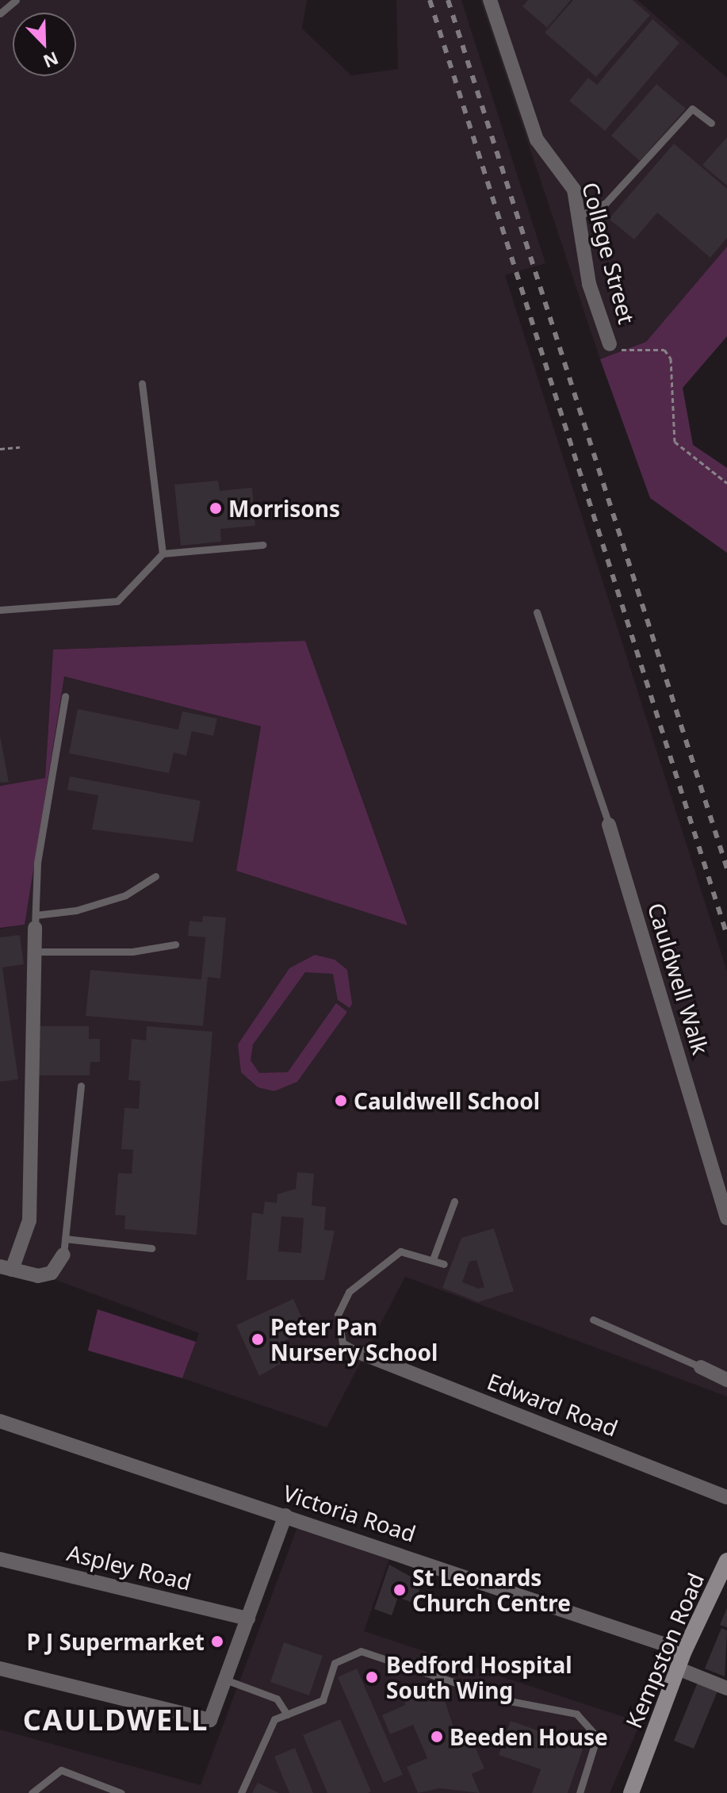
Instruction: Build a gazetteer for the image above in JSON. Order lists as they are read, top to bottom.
{
  "streets": {
    "main road": ["Kempston Road"],
    "street": [
      "College Street",
      "Cauldwell Walk",
      "Edward Road",
      "Victoria Road",
      "Aspley Road"
    ]
  },
  "crossings": [
    ["Victoria Road", "Kempston Road"]
  ],
  "districts": ["CAULDWELL"],
  "places": [
    "Morrisons",
    "Cauldwell School",
    "Peter Pan Nursery School",
    "St Leonards Church Centre",
    "P J Supermarket",
    "Bedford Hospital South Wing",
    "Beeden House"
  ],
  "north": "bottom right"
}
